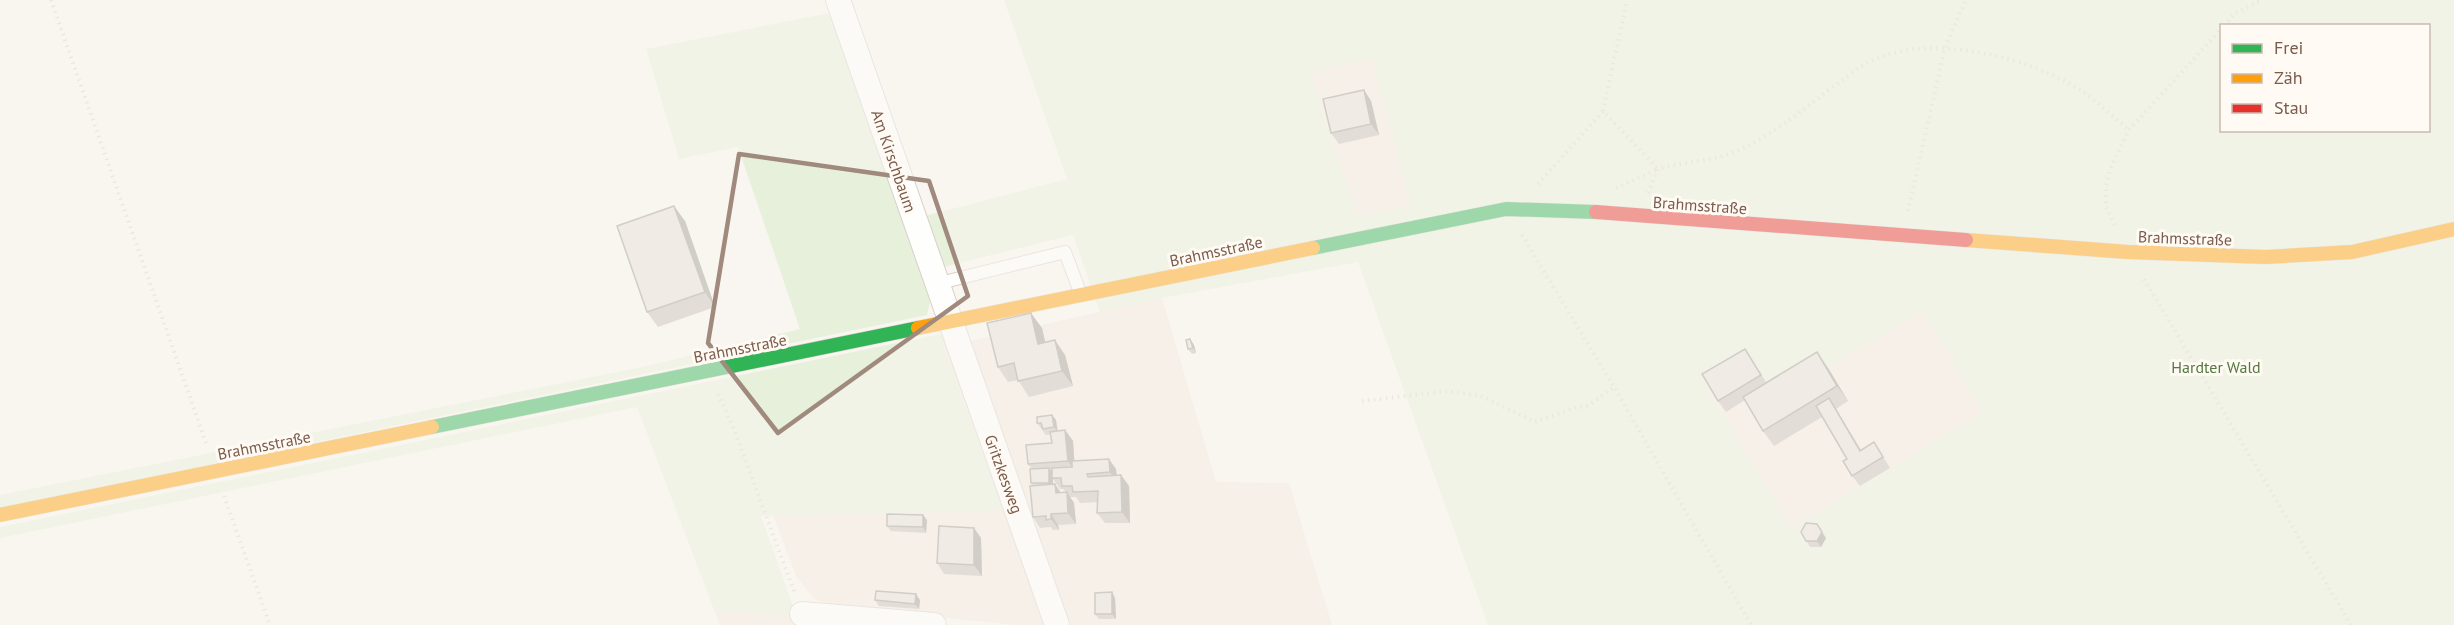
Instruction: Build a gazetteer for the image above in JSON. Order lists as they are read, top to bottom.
{
  "streets": {
    "street": ["Am Kirschbaum", "Brahmsstraße", "Gritzkesweg"]
  },
  "crossings": [
    ["Am Kirschbaum", "Brahmsstraße"],
    ["Am Kirschbaum", "Gritzkesweg"],
    ["Brahmsstraße", "Gritzkesweg"]
  ],
  "parks": ["Hardter Wald"],
  "legend": ["Frei", "Zäh", "Stau"]
}
